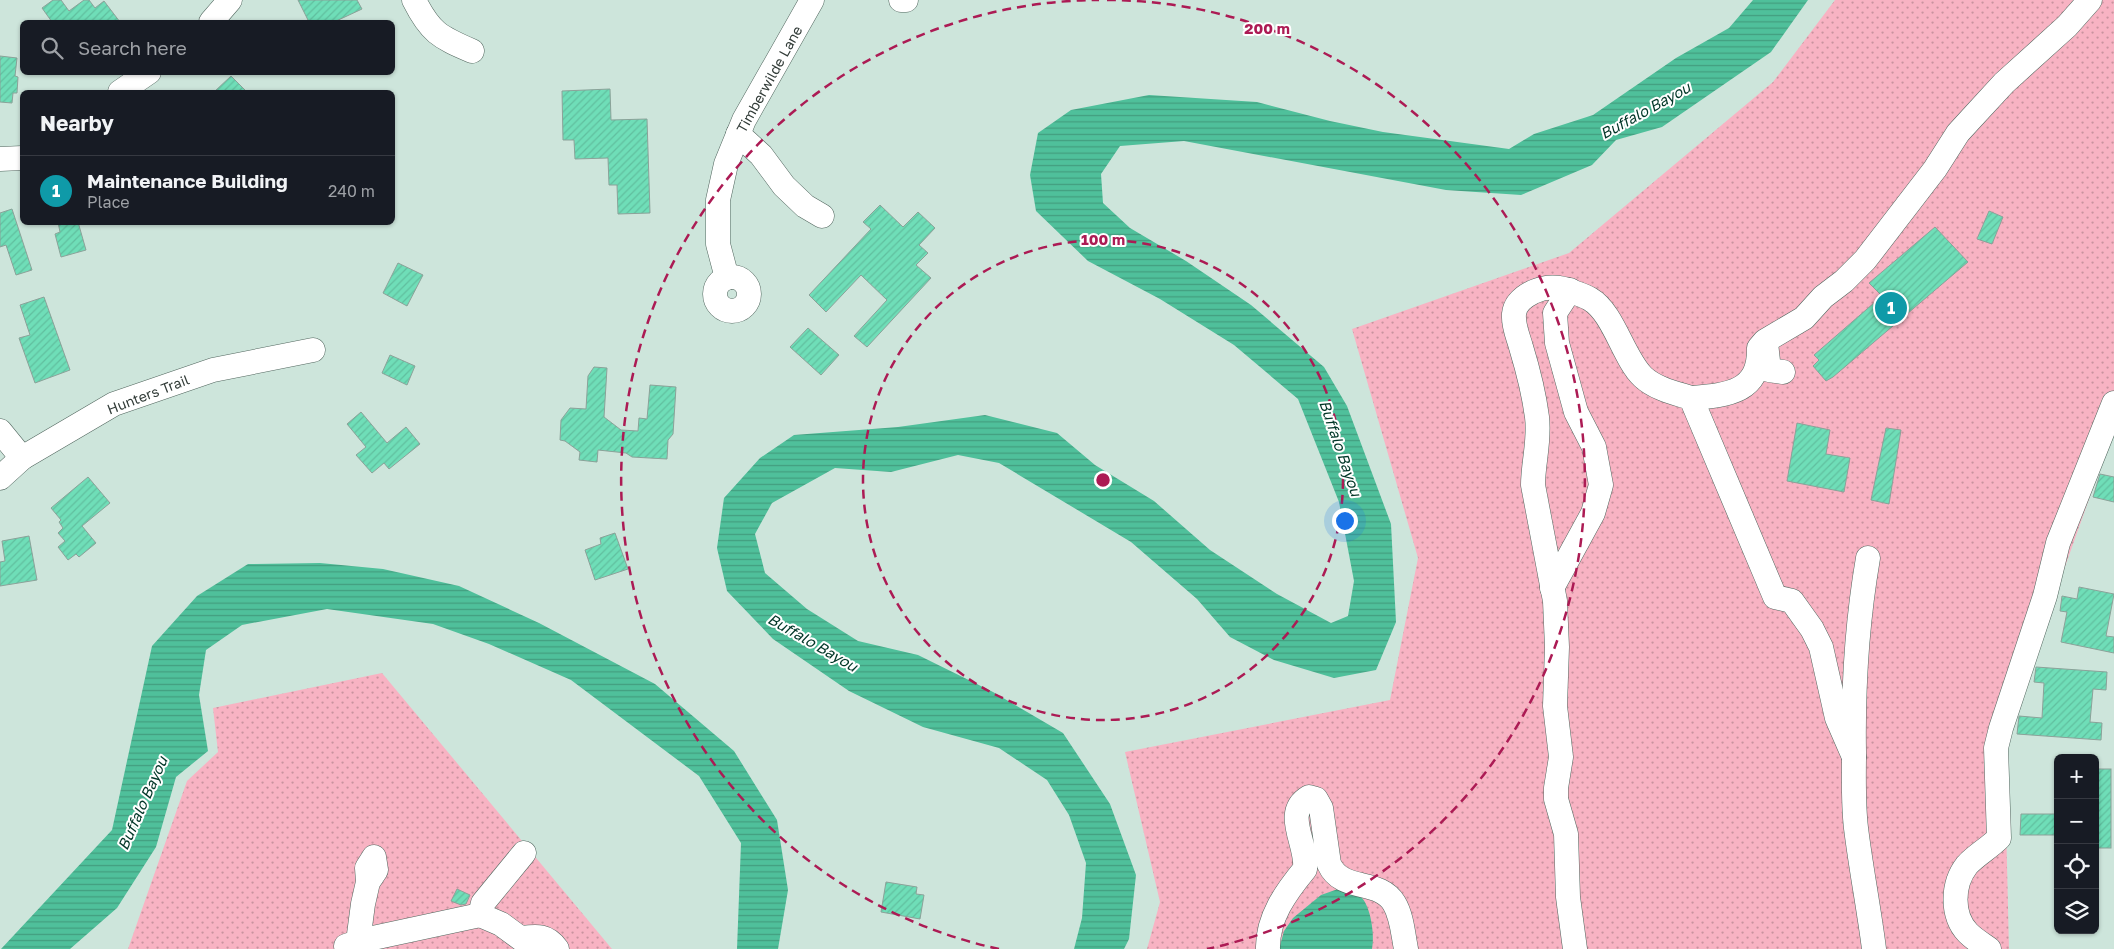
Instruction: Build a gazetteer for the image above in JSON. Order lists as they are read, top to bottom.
{
  "streets": {
    "street": ["Timberwilde Lane", "Hunters Trail"]
  },
  "water": ["Buffalo Bayou"],
  "page": {
    "search": "Search here",
    "heading": "Nearby",
    "list": [
      {
        "mark": "1",
        "name": "Maintenance Building",
        "note": "Place",
        "value": "240 m"
      }
    ],
    "pins": "1",
    "map_buttons": ["+", "−"]
  },
  "rings": ["200 m", "100 m"]
}
